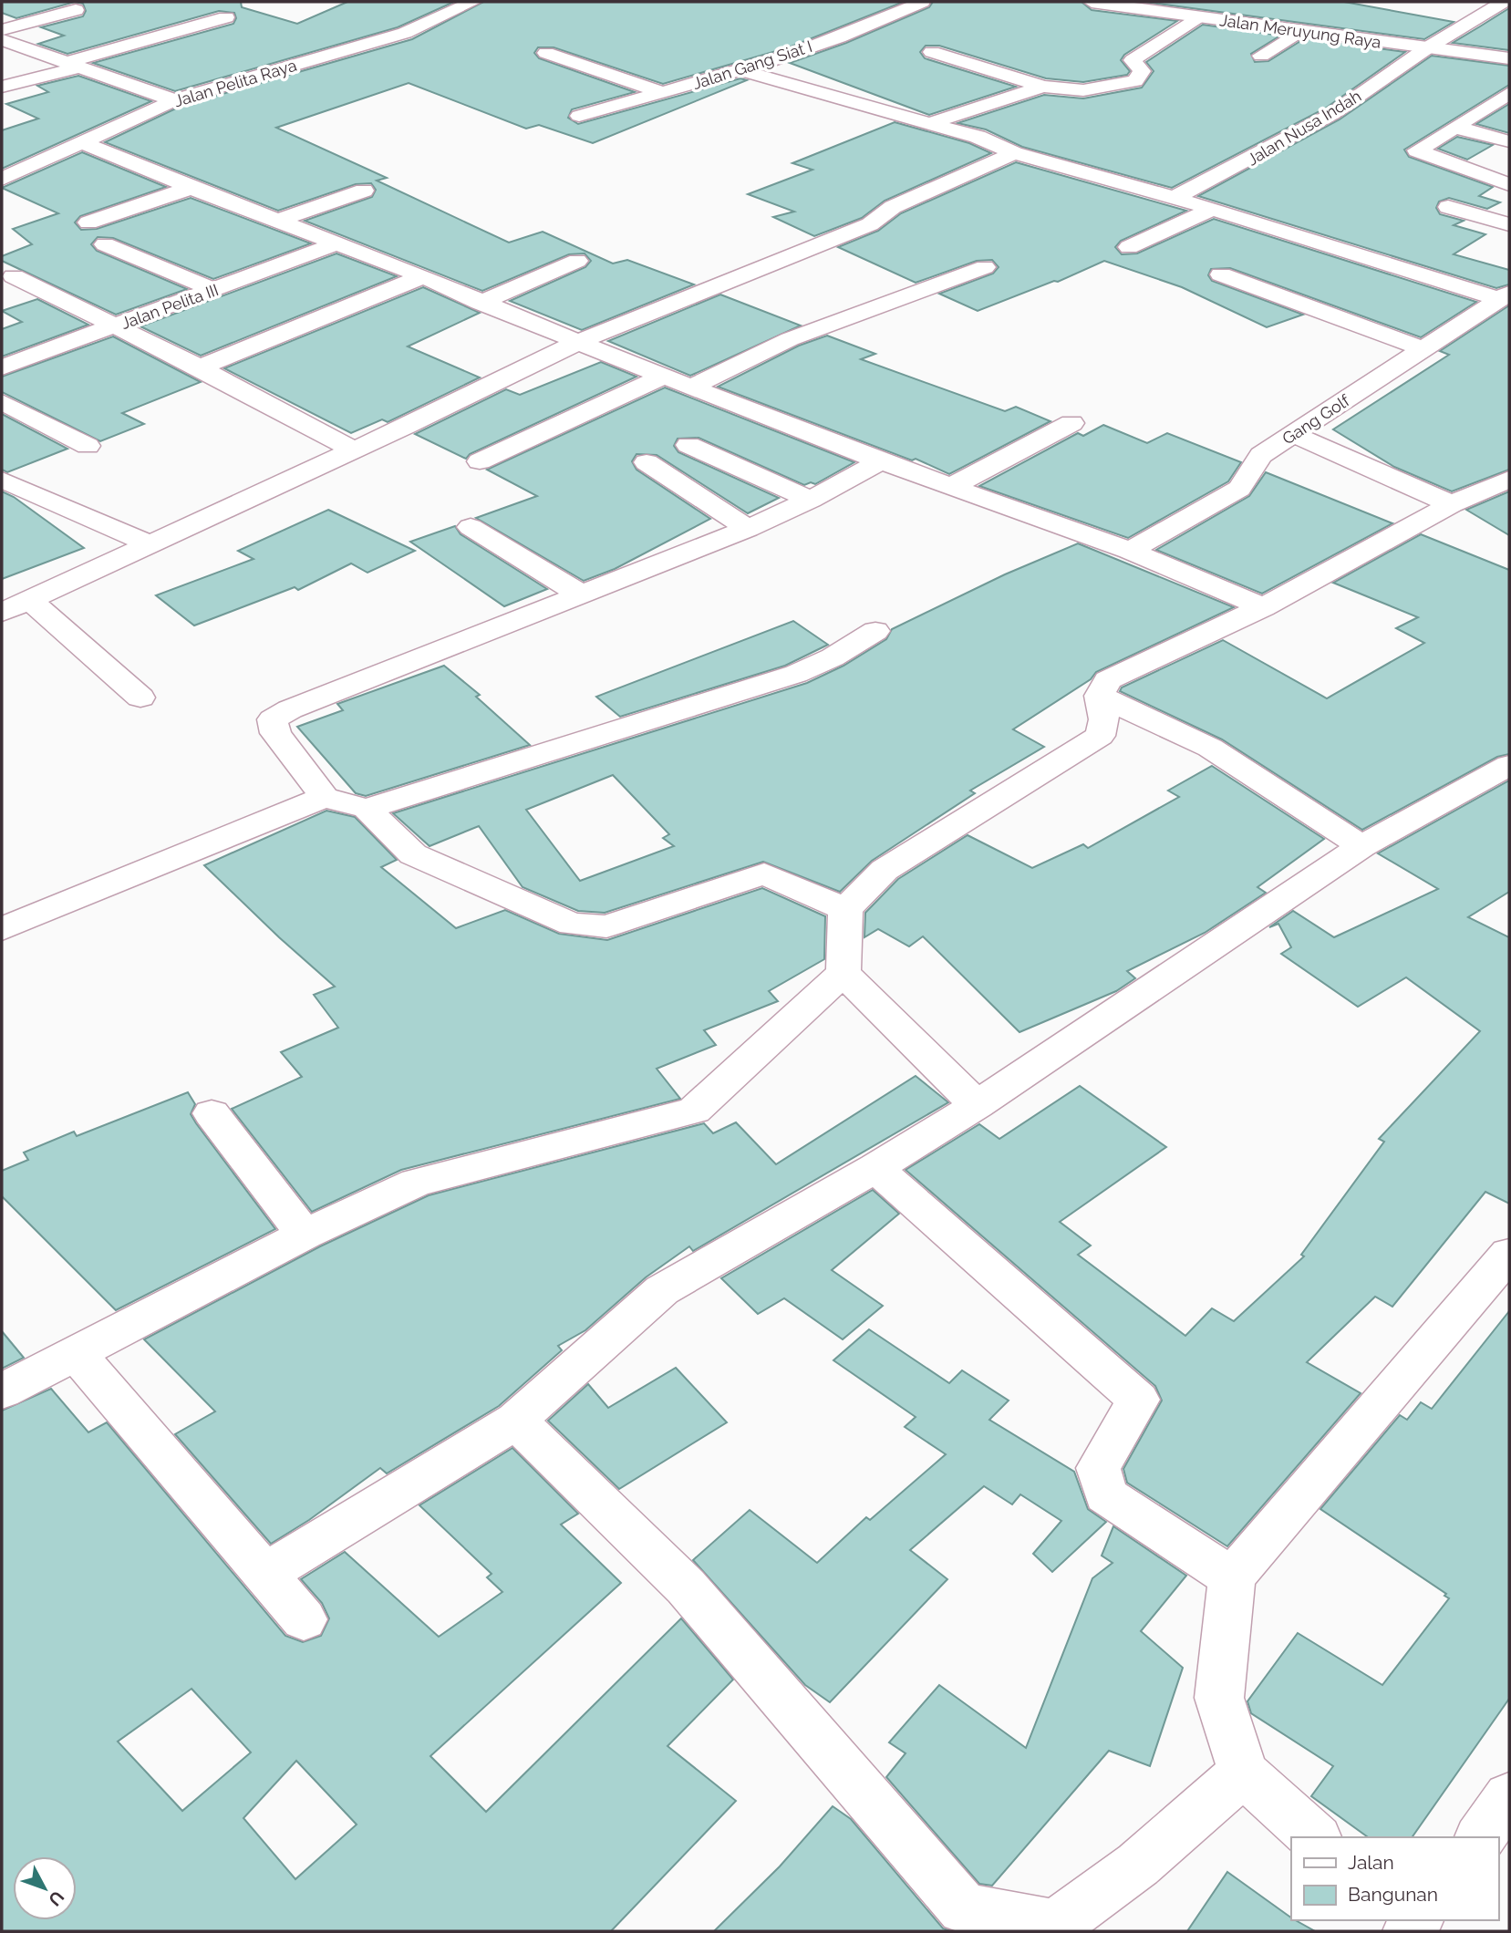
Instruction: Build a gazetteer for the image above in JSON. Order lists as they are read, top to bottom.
{
  "streets": {
    "street": [
      "Jalan Meruyung Raya",
      "Jalan Gang Siat I",
      "Jalan Pelita Raya",
      "Jalan Nusa Indah",
      "Jalan Pelita III",
      "Gang Golf"
    ]
  },
  "crossings": [
    ["Jalan Meruyung Raya", "Jalan Nusa Indah"]
  ],
  "legend": ["Jalan", "Bangunan"],
  "north": "bottom right"
}
